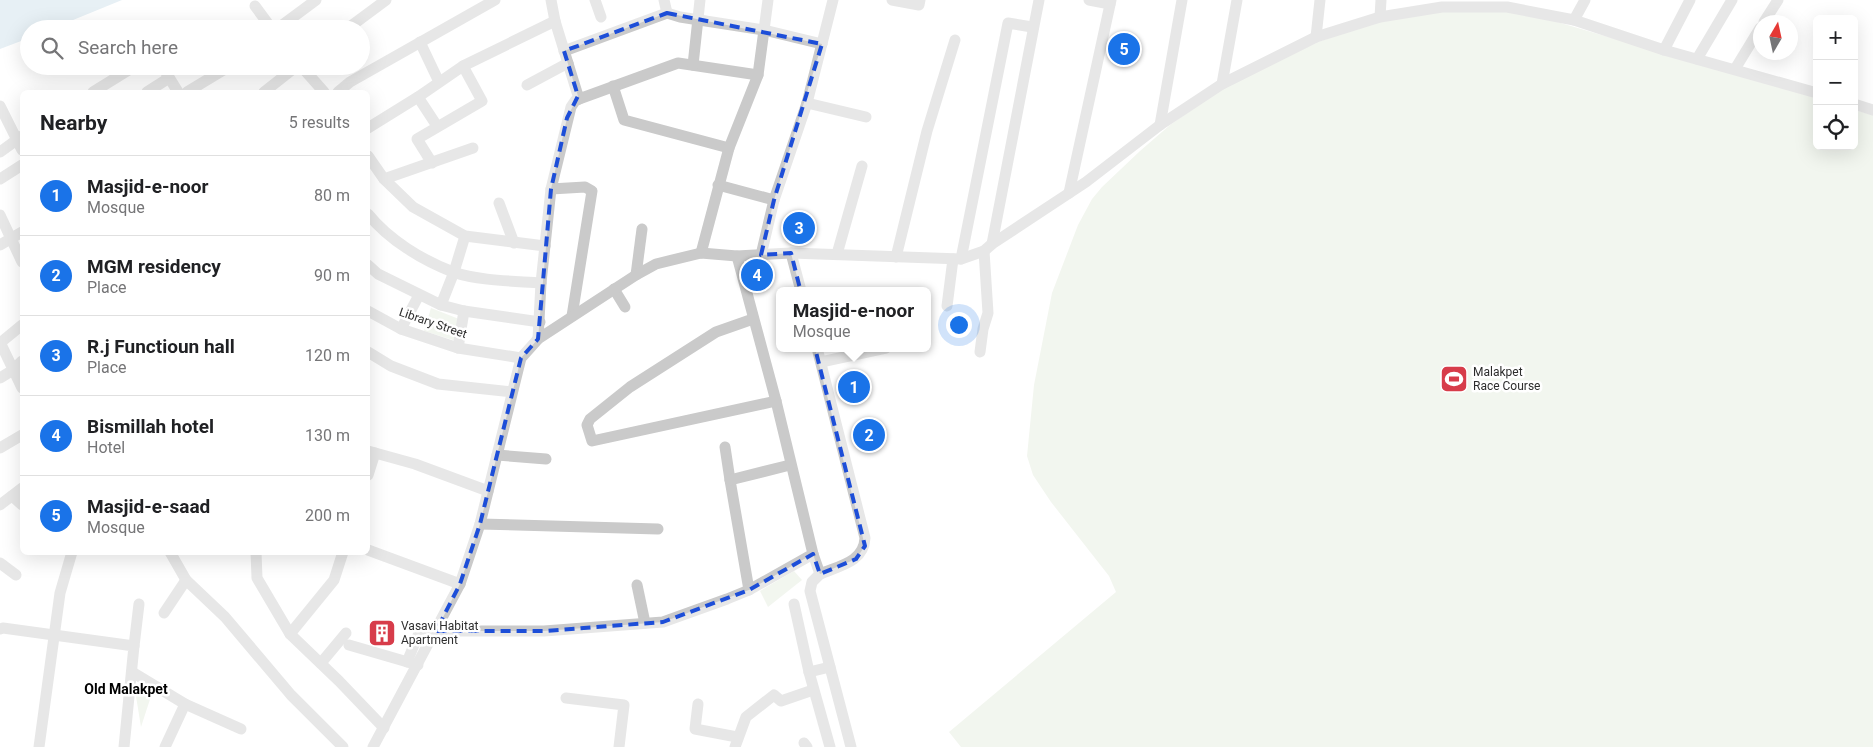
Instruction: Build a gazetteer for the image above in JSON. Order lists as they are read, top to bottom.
{
  "streets": {
    "street": ["Library Street"]
  },
  "districts": ["Old Malakpet"],
  "places": {
    "sports": ["Malakpet Race Course"],
    "building": ["Vasavi Habitat Apartment"]
  },
  "north": "top",
  "page": {
    "map_buttons": ["+", "−"],
    "search": "Search here",
    "pins": [
      "5",
      "3",
      "4",
      "1",
      "2"
    ],
    "heading": ["Nearby", "5 results"],
    "list": [
      {
        "mark": "1",
        "name": "Masjid-e-noor",
        "note": "Mosque",
        "value": "80 m"
      },
      {
        "mark": "2",
        "name": "MGM residency",
        "note": "Place",
        "value": "90 m"
      },
      {
        "mark": "3",
        "name": "R.j Functioun hall",
        "note": "Place",
        "value": "120 m"
      },
      {
        "mark": "4",
        "name": "Bismillah hotel",
        "note": "Hotel",
        "value": "130 m"
      },
      {
        "mark": "5",
        "name": "Masjid-e-saad",
        "note": "Mosque",
        "value": "200 m"
      }
    ],
    "popup": ["Masjid-e-noor", "Mosque"]
  }
}
